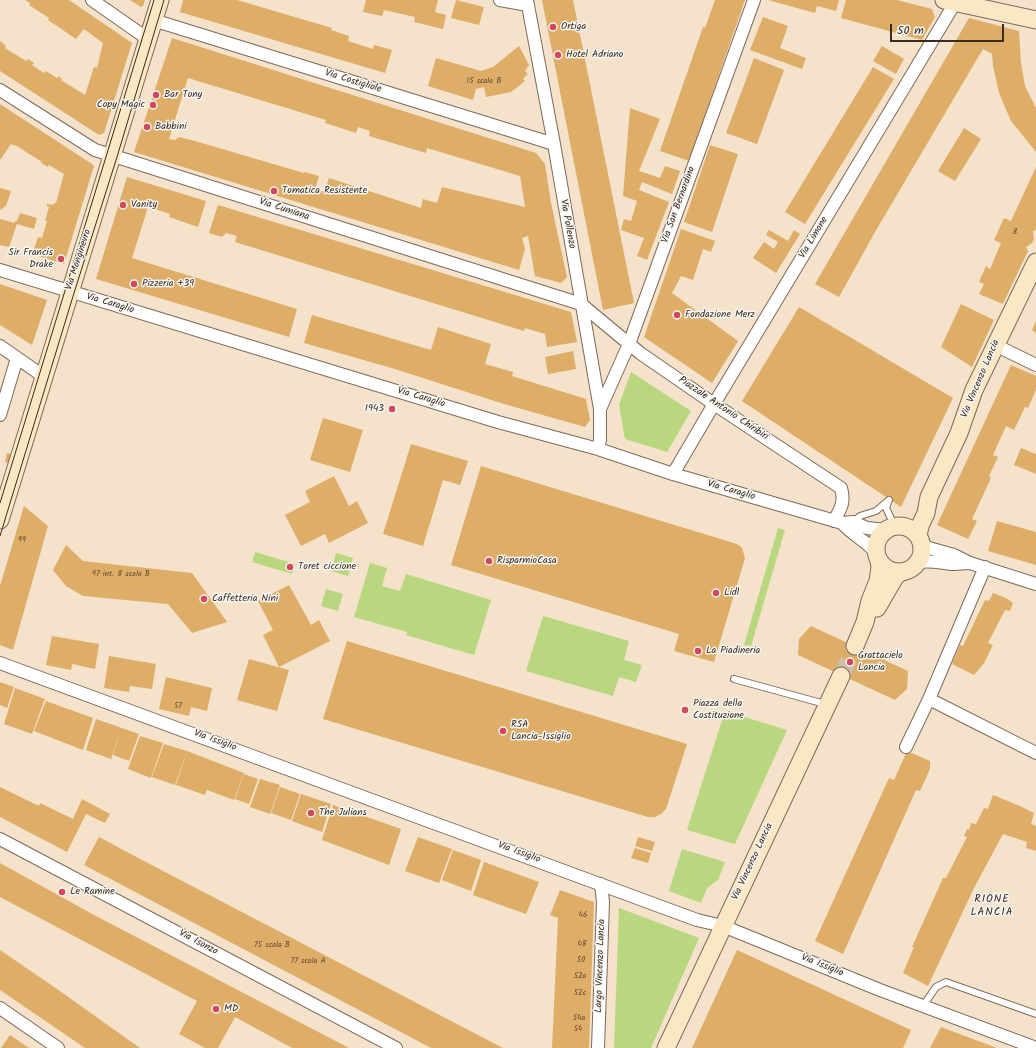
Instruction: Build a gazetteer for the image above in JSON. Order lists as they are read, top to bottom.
{
  "streets": {
    "street": [
      "Via Costigliole",
      "Via San Bernardino",
      "Via Cumiana",
      "Via Pollenzo",
      "Via Limone",
      "Via Monginevro",
      "Via Caraglio",
      "Via Vincenzo Lancia",
      "Piazzale Antonio Chiribiri",
      "Via Issiglio",
      "Via Isonzo",
      "Largo Vincenzo Lancia"
    ]
  },
  "crossings": [
    ["Via Costigliole", "Via Pollenzo"],
    ["Via Costigliole", "Via Monginevro"],
    ["Via San Bernardino", "Via Pollenzo"],
    ["Via San Bernardino", "Piazzale Antonio Chiribiri"],
    ["Via Cumiana", "Via Pollenzo"],
    ["Via Cumiana", "Via Monginevro"],
    ["Via Cumiana", "Piazzale Antonio Chiribiri"],
    ["Via Pollenzo", "Via Caraglio"],
    ["Via Pollenzo", "Piazzale Antonio Chiribiri"],
    ["Via Limone", "Via Caraglio"],
    ["Via Limone", "Piazzale Antonio Chiribiri"],
    ["Via Monginevro", "Via Caraglio"],
    ["Via Caraglio", "Via Vincenzo Lancia"],
    ["Via Caraglio", "Piazzale Antonio Chiribiri"],
    ["Via Vincenzo Lancia", "Via Issiglio"],
    ["Via Issiglio", "Largo Vincenzo Lancia"]
  ],
  "districts": ["RIONE LANCIA"],
  "places": [
    "Ortiga",
    "Hotel Adriano",
    "Bar Tony",
    "Copy Magic",
    "Babbini",
    "Tomatica Resistente",
    "Vanity",
    "Sir Francis Drake",
    "Pizzeria +39",
    "Fondazione Merz",
    "1943",
    "RisparmioCasa",
    "Toret ciccione",
    "Lidl",
    "Caffetteria Nini",
    "La Piadineria",
    "Grattacielo Lancia",
    "Piazza della Costituzione",
    "RSA Lancia-Issiglio",
    "The Julians",
    "Le Ramine",
    "MD"
  ],
  "house_numbers": [
    "15 scala B",
    "8",
    "99",
    "97 int. 8 scala B",
    "57",
    "46",
    "48",
    "75 scala B",
    "50",
    "77 scala A",
    "52a",
    "52c",
    "54a",
    "54"
  ],
  "scale_bar": "50 m"
}
